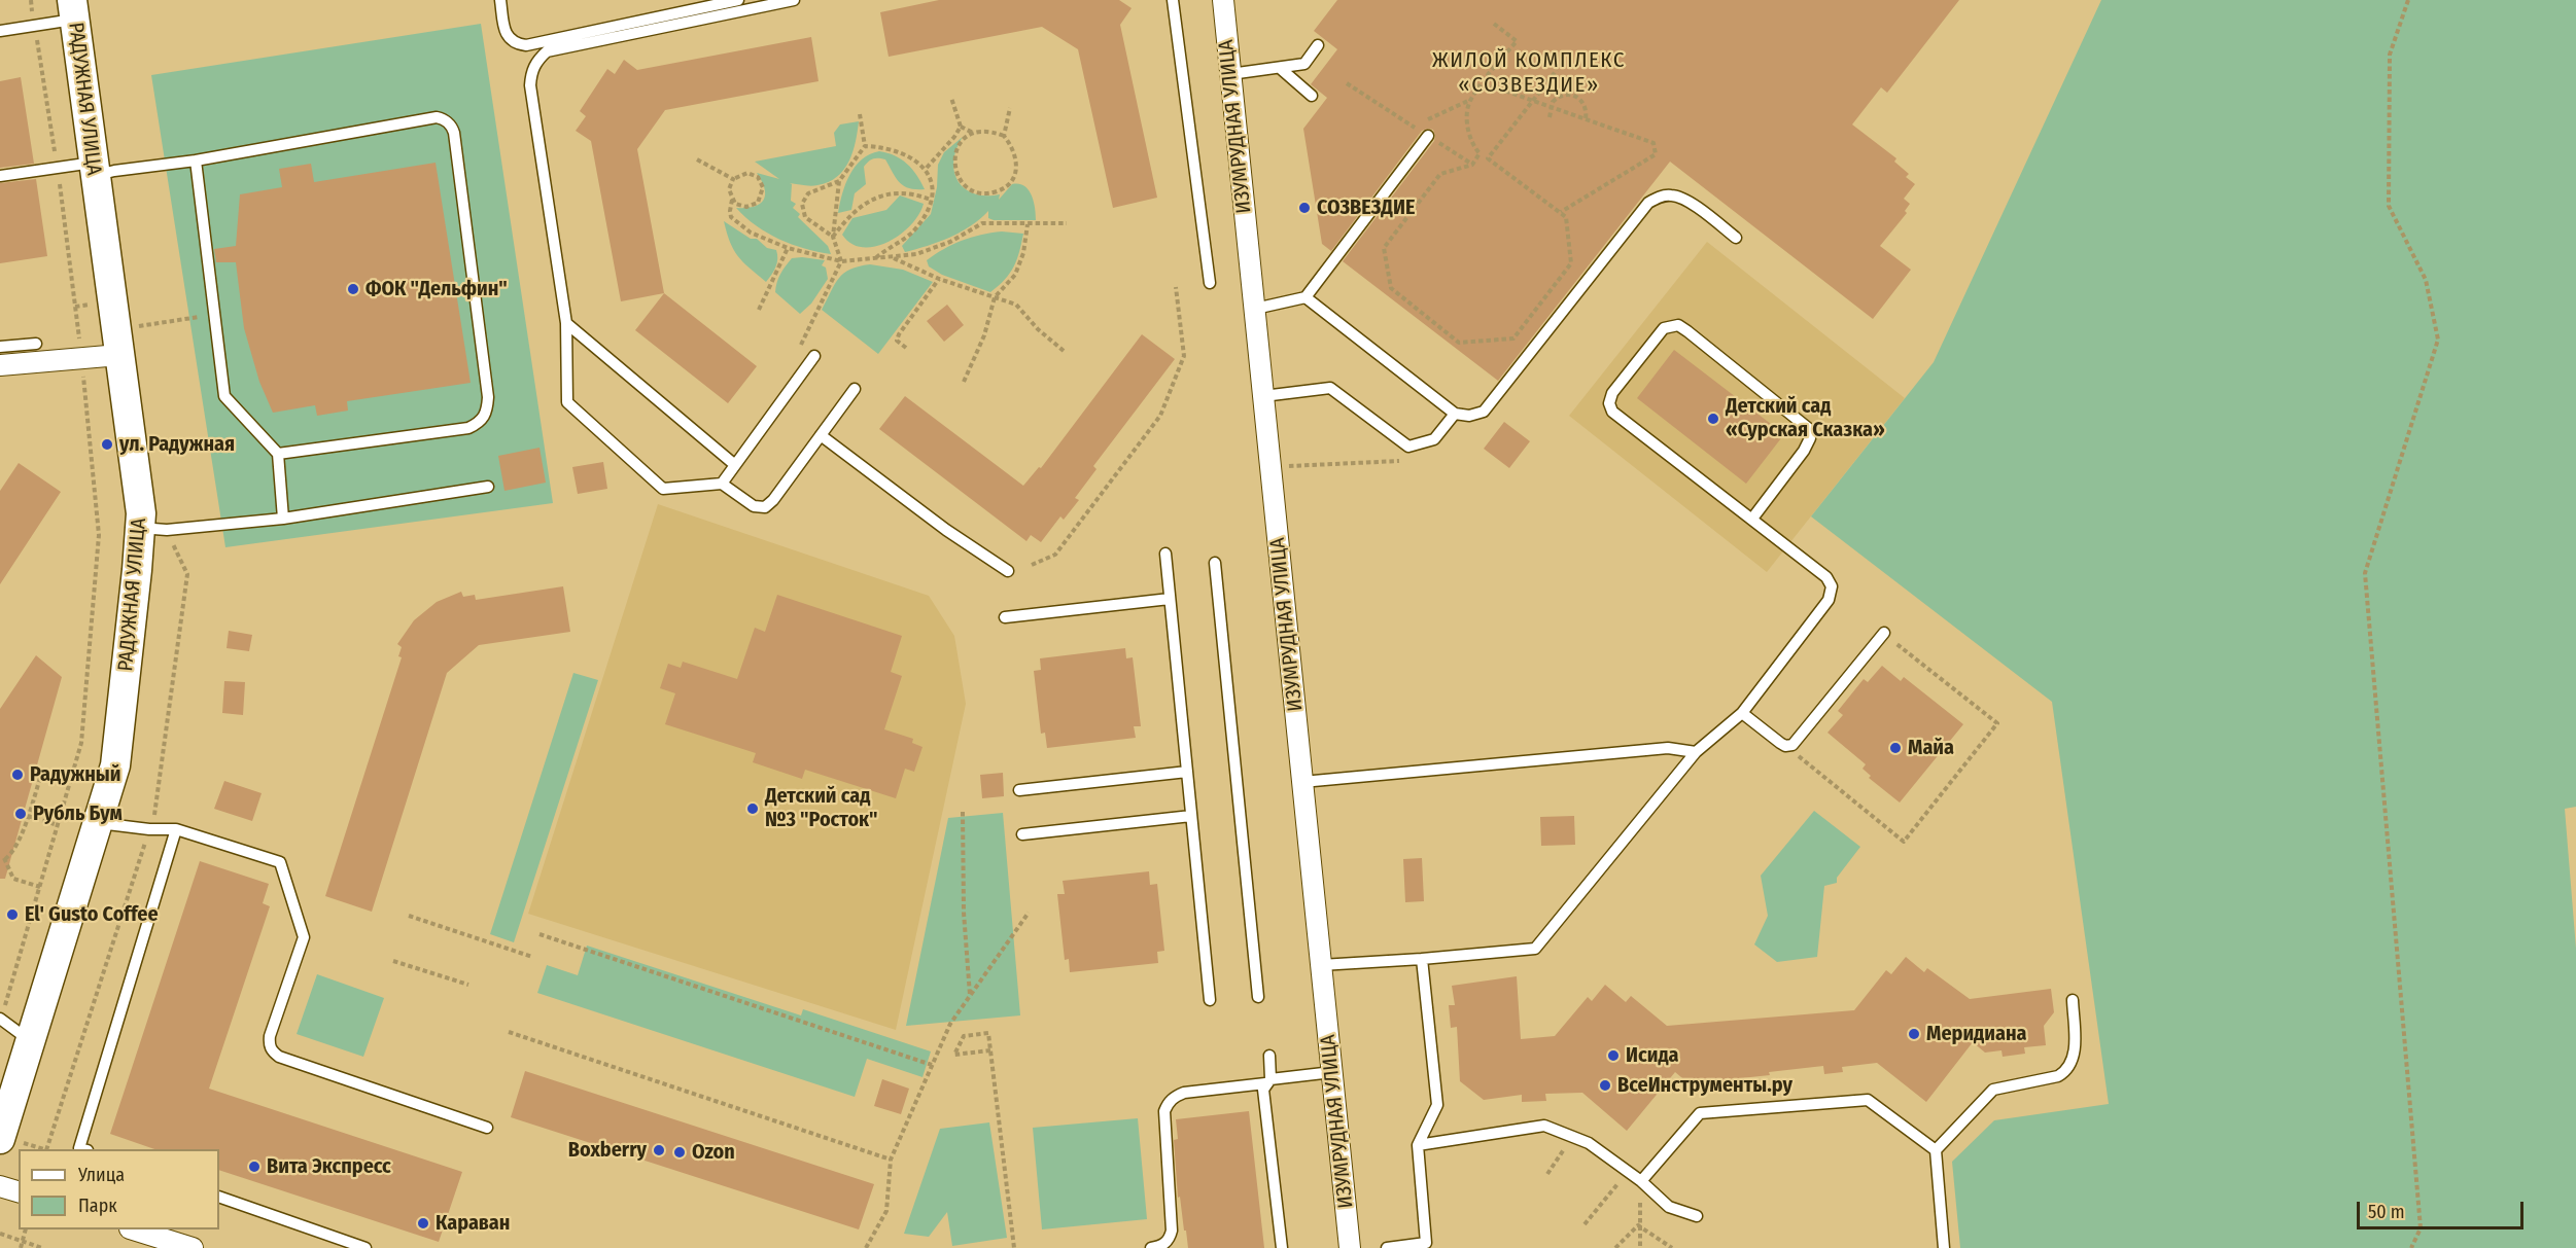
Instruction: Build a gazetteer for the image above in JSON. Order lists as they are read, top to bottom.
{
  "streets": {
    "main road": ["РАДУЖНАЯ УЛИЦА"],
    "street": ["ИЗУМРУДНАЯ УЛИЦА"]
  },
  "districts": ["ЖИЛОЙ КОМПЛЕКС «СОЗВЕЗДИЕ»"],
  "places": [
    "СОЗВЕЗДИЕ",
    "ФОК \"Дельфин\"",
    "Детский сад «Сурская Сказка»",
    "ул. Радужная",
    "Майа",
    "Радужный",
    "Детский сад №3 \"Росток\"",
    "Рубль Бум",
    "El' Gusto Coffee",
    "Меридиана",
    "Исида",
    "ВсеИнструменты.ру",
    "Boxberry",
    "Ozon",
    "Вита Экспресс",
    "Караван"
  ],
  "legend": ["Улица", "Парк"],
  "scale_bar": "50 m"
}
